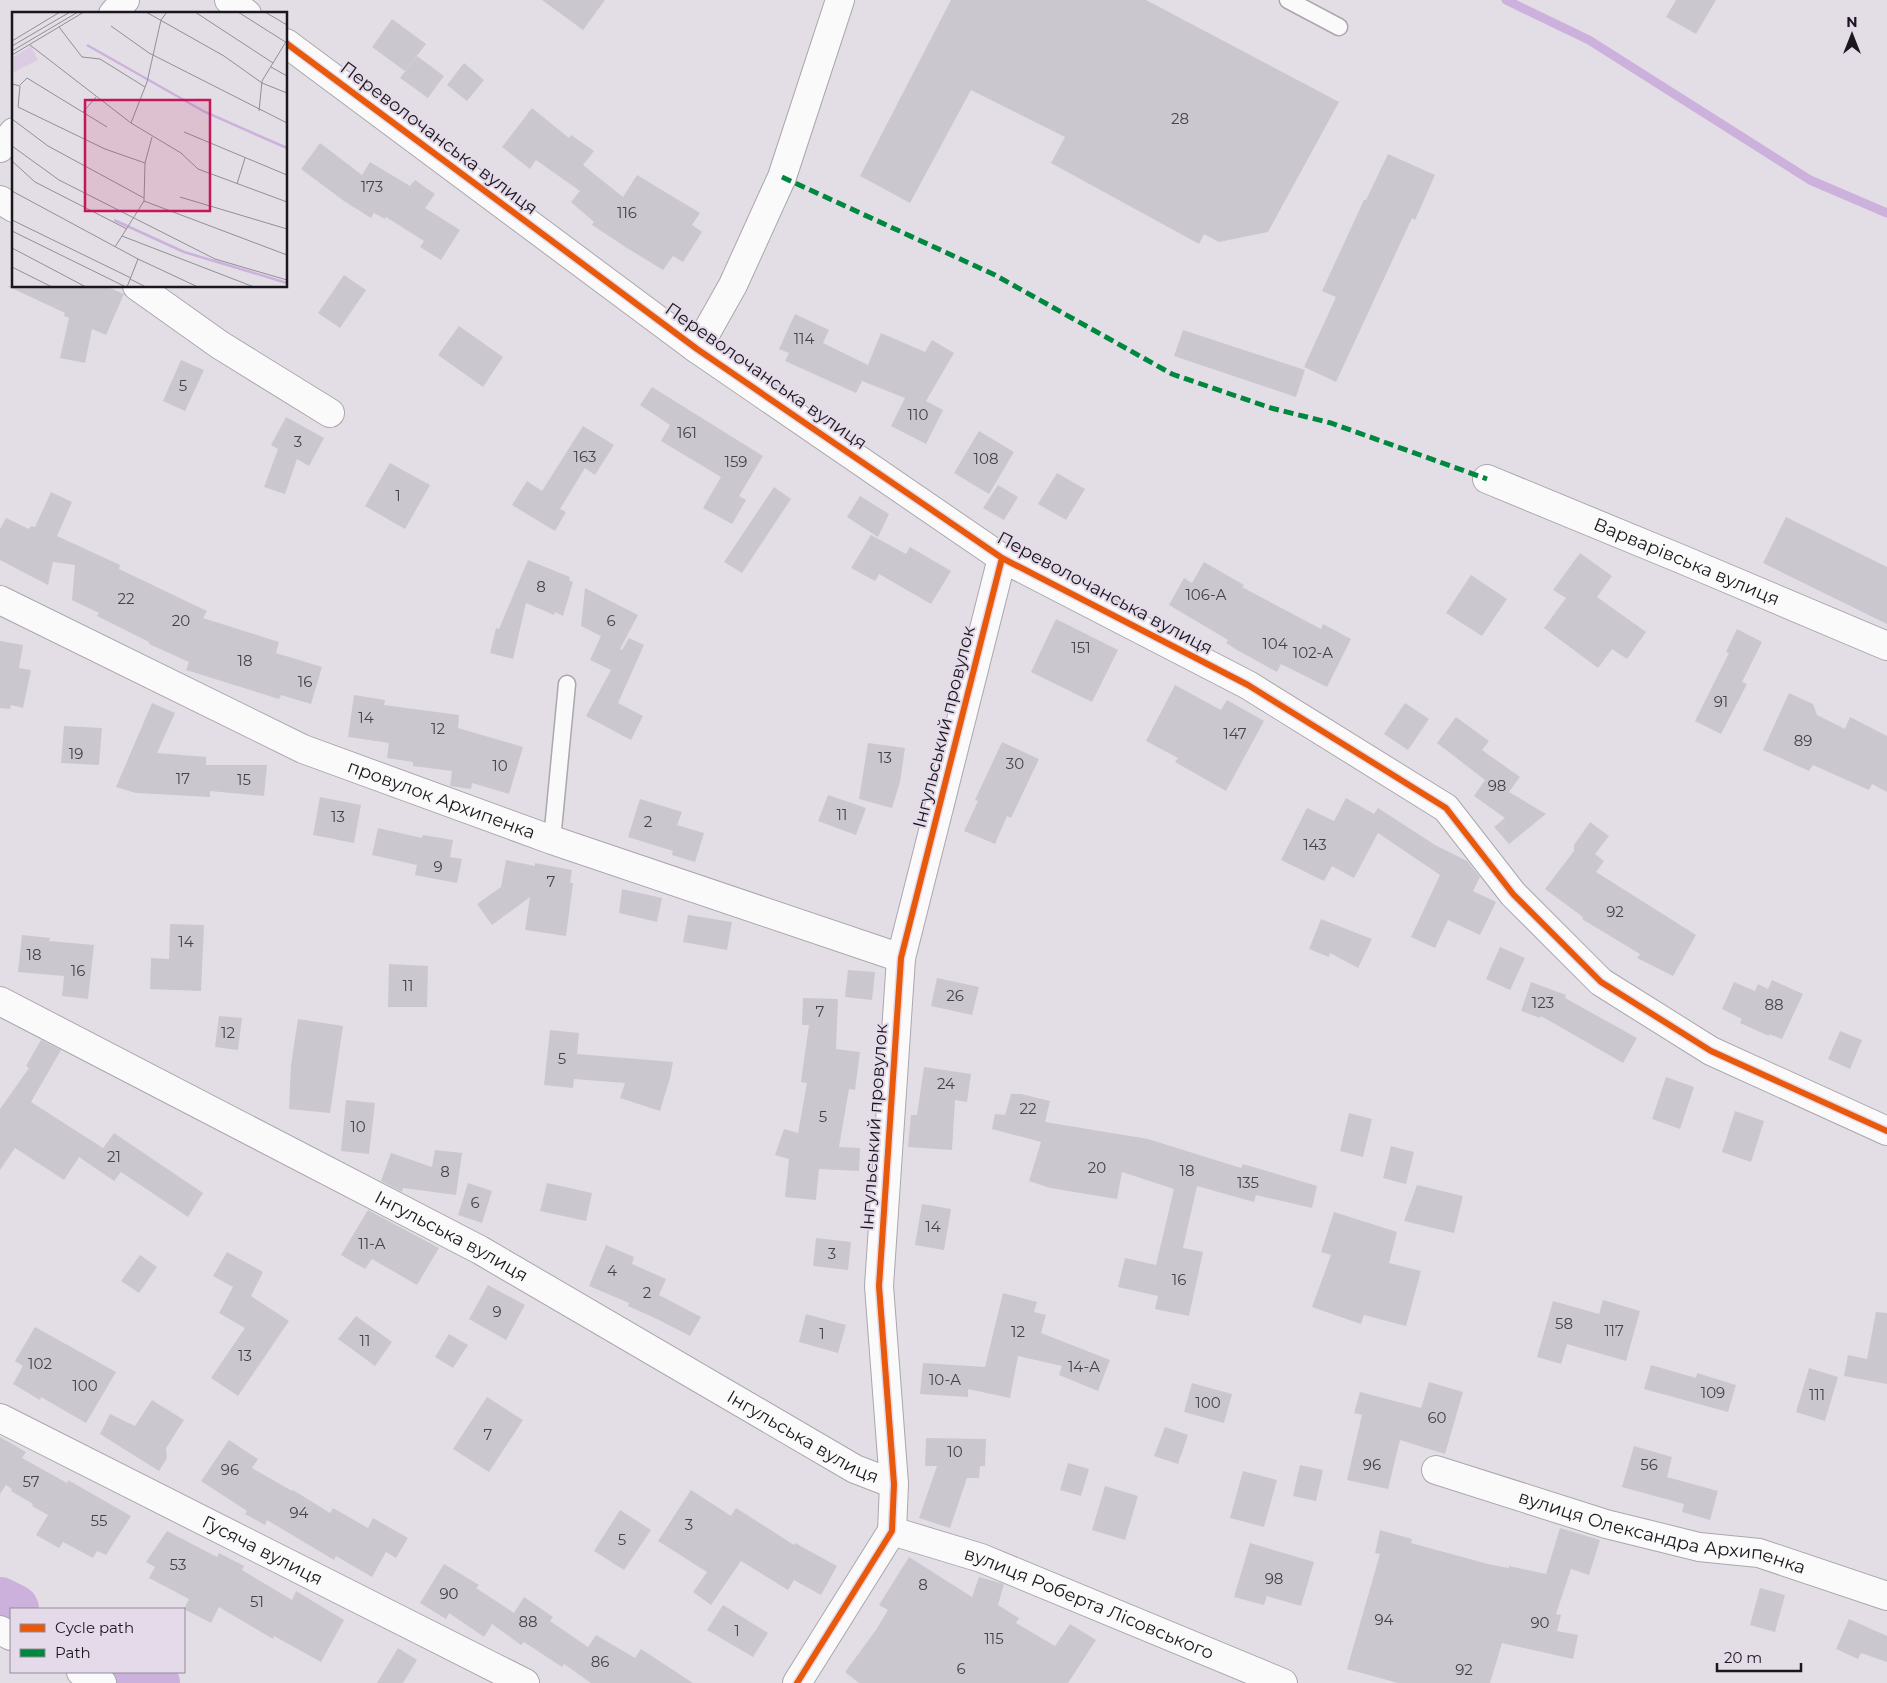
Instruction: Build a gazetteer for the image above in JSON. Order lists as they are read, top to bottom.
{
  "streets": {
    "street": [
      "Переволочанська вулиця",
      "Варварівська вулиця",
      "Інгульський провулок",
      "провулок Архипенка",
      "Інгульська вулиця",
      "вулиця Олександра Архипенка",
      "Гусяча вулиця",
      "вулиця Роберта Лісовського"
    ]
  },
  "crossings": [
    ["Переволочанська вулиця", "Інгульський провулок"],
    ["Інгульський провулок", "провулок Архипенка"],
    ["Інгульський провулок", "Інгульська вулиця"],
    ["Інгульський провулок", "вулиця Роберта Лісовського"]
  ],
  "house_numbers": [
    "28",
    "173",
    "116",
    "114",
    "5",
    "110",
    "161",
    "3",
    "163",
    "108",
    "159",
    "1",
    "8",
    "106-А",
    "22",
    "20",
    "6",
    "104",
    "151",
    "102-А",
    "18",
    "16",
    "91",
    "14",
    "12",
    "147",
    "89",
    "19",
    "13",
    "30",
    "10",
    "17",
    "15",
    "98",
    "11",
    "13",
    "2",
    "143",
    "9",
    "7",
    "92",
    "14",
    "18",
    "16",
    "11",
    "26",
    "123",
    "88",
    "7",
    "12",
    "5",
    "24",
    "22",
    "5",
    "10",
    "21",
    "20",
    "18",
    "8",
    "135",
    "6",
    "14",
    "11-А",
    "3",
    "4",
    "16",
    "2",
    "9",
    "58",
    "117",
    "12",
    "1",
    "11",
    "13",
    "102",
    "14-А",
    "10-А",
    "100",
    "109",
    "111",
    "100",
    "60",
    "7",
    "10",
    "96",
    "56",
    "96",
    "57",
    "94",
    "55",
    "3",
    "5",
    "53",
    "98",
    "8",
    "90",
    "51",
    "94",
    "88",
    "90",
    "1",
    "115",
    "86",
    "6",
    "92"
  ],
  "legend": ["Cycle path", "Path"],
  "scale_bar": "20 m",
  "north": "top"
}
